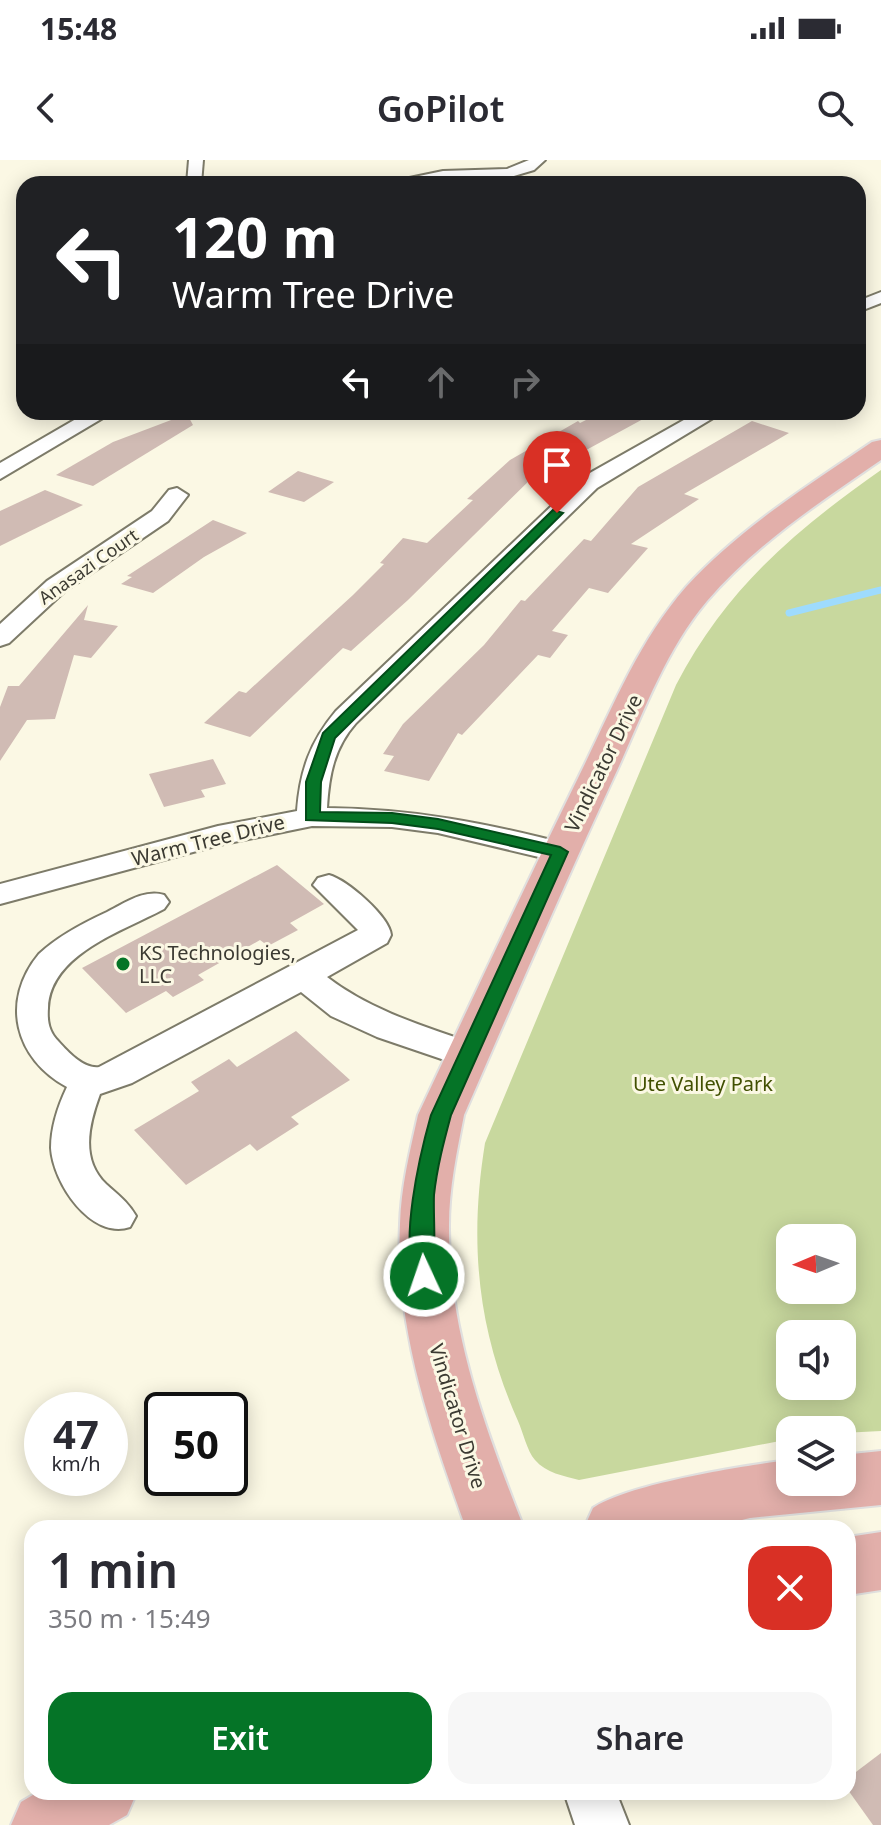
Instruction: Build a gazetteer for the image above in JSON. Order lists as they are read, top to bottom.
{
  "streets": {
    "main road": ["Vindicator Drive"],
    "street": ["Anasazi Court", "Warm Tree Drive"]
  },
  "crossings": [
    ["Vindicator Drive", "Warm Tree Drive"]
  ],
  "parks": ["Ute Valley Park"],
  "places": ["KS Technologies, LLC"],
  "north": "left",
  "page": {
    "status": "15:48",
    "header": "GoPilot",
    "turn": ["120 m", "Warm Tree Drive"],
    "speed": "47 km/h",
    "limit": "50",
    "heading": ["1 min", "350 m · 15:49"],
    "buttons": ["Exit", "Share"]
  }
}
